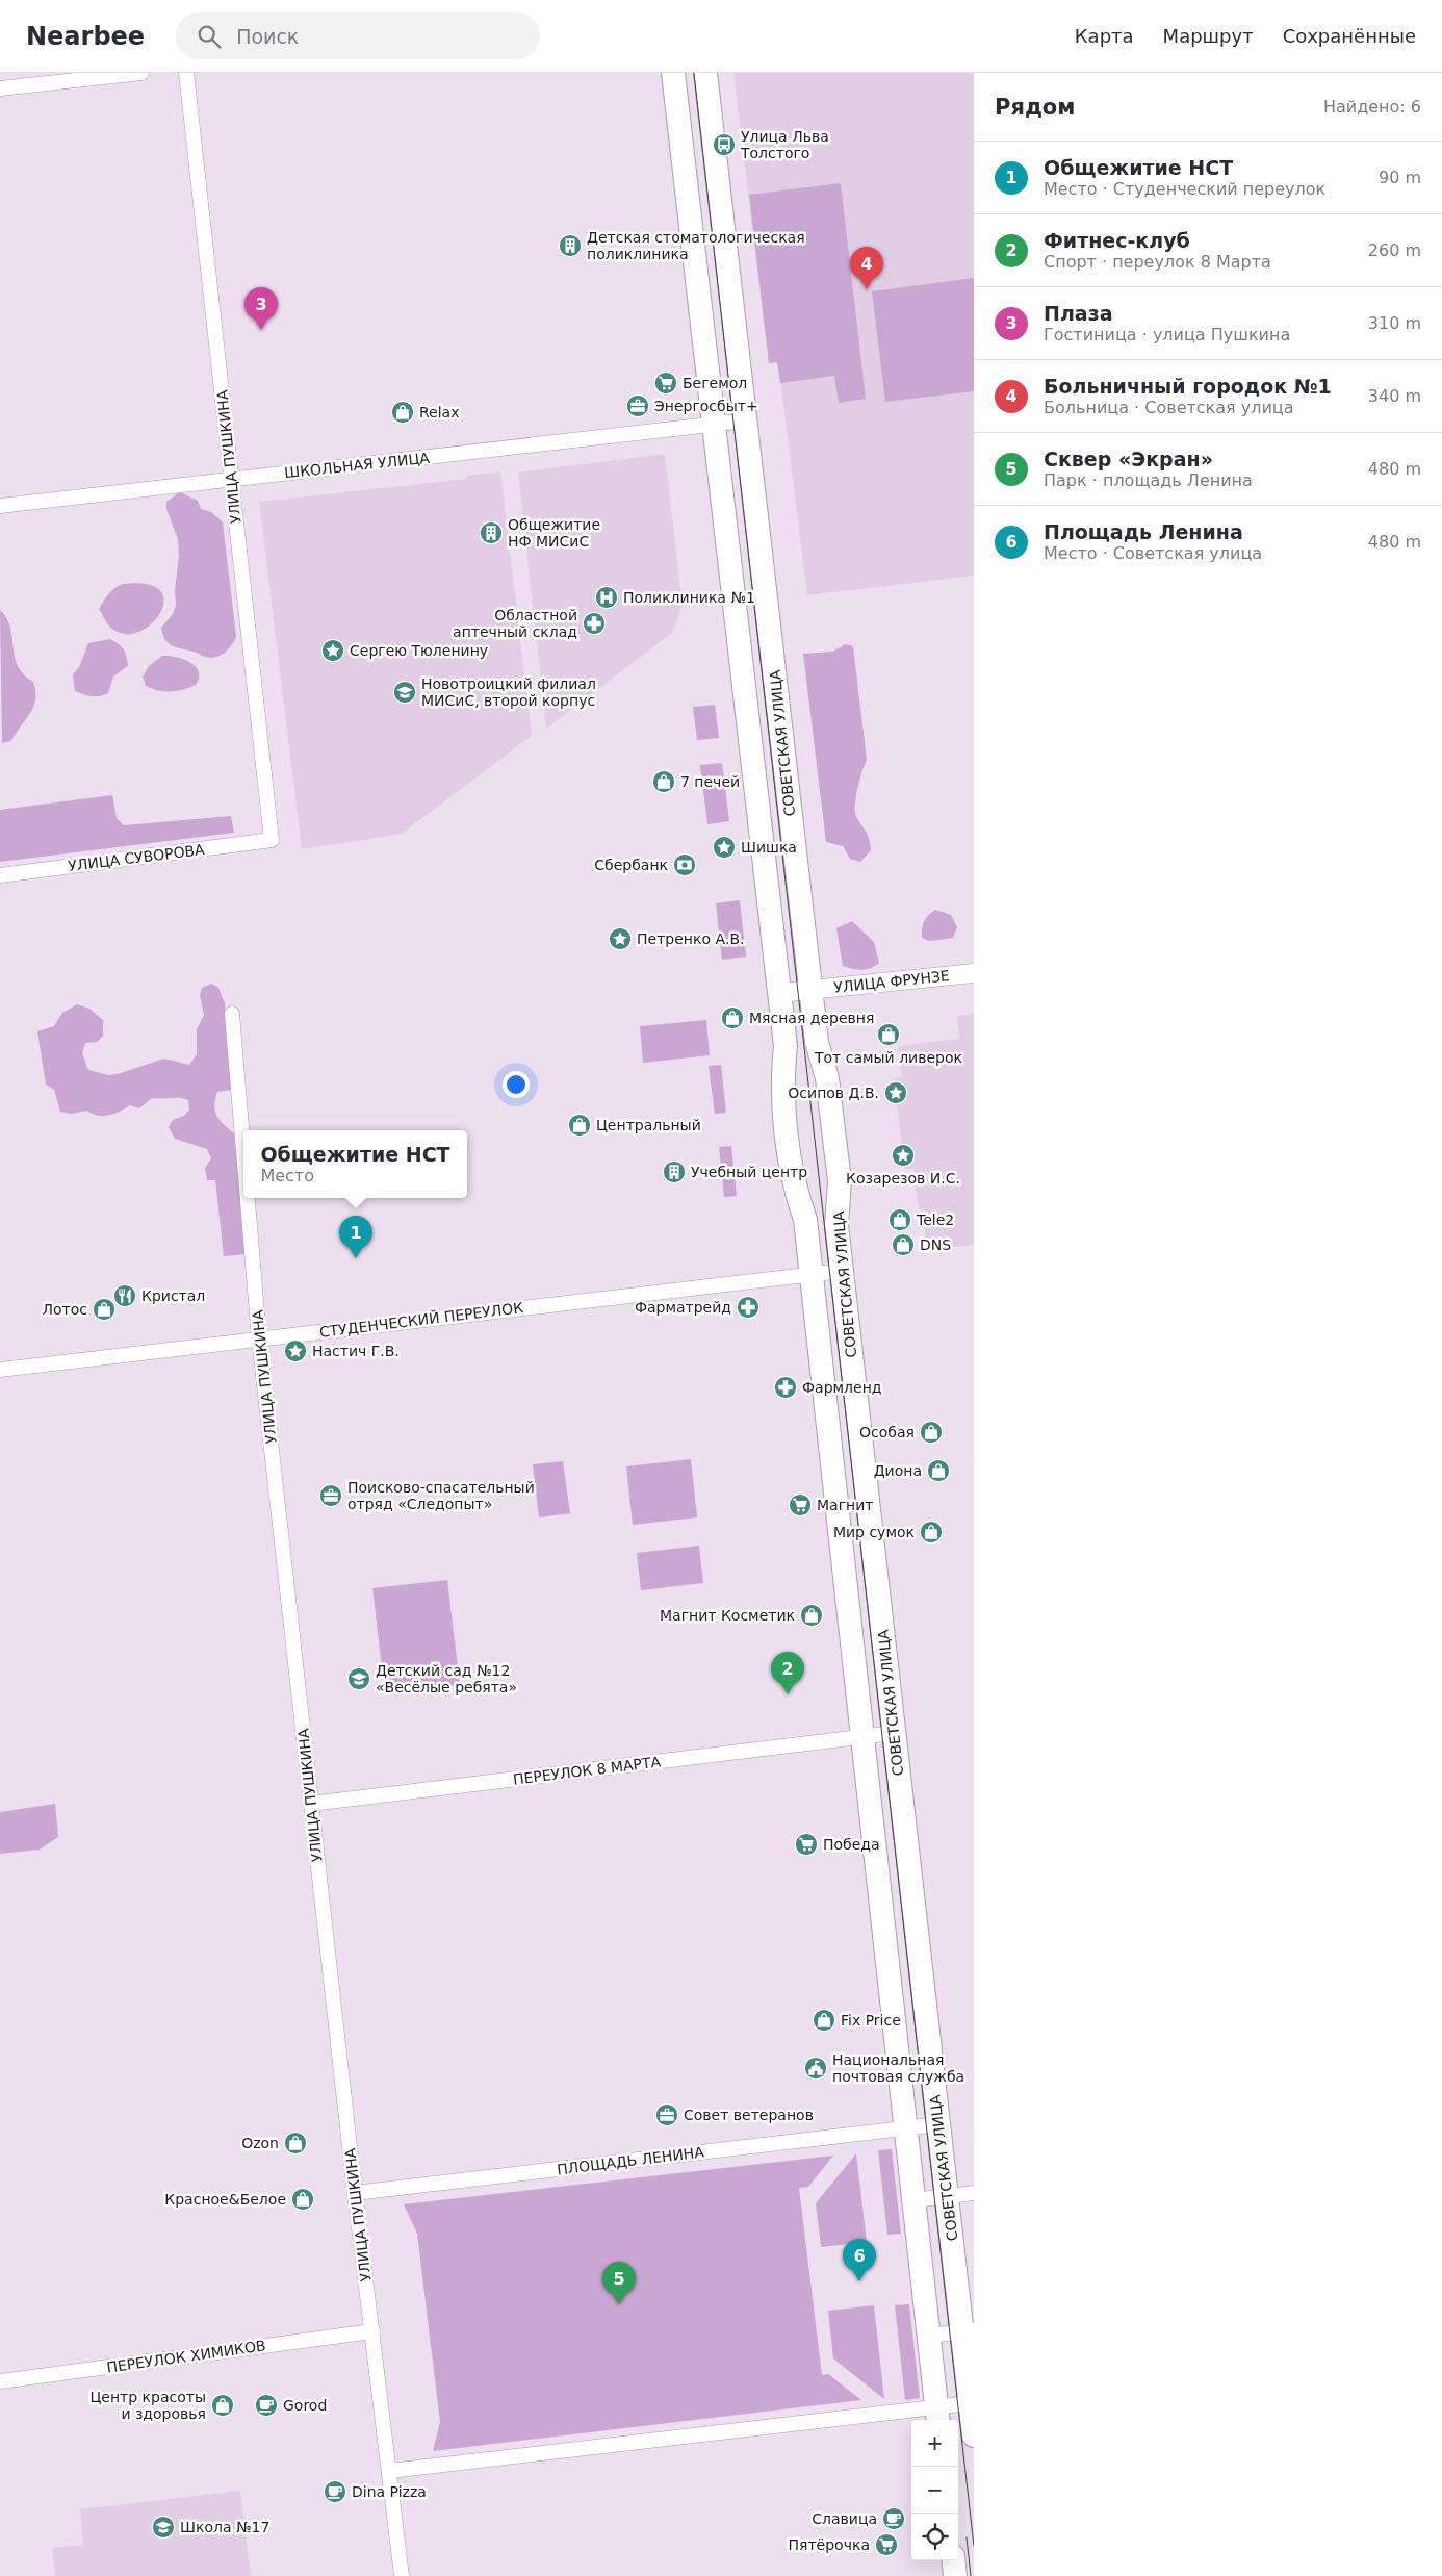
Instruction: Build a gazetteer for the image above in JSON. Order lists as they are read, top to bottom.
{
  "streets": {
    "main road": ["СОВЕТСКАЯ УЛИЦА"],
    "street": [
      "УЛИЦА ПУШКИНА",
      "ШКОЛЬНАЯ УЛИЦА",
      "УЛИЦА СУВОРОВА",
      "УЛИЦА ФРУНЗЕ",
      "СТУДЕНЧЕСКИЙ ПЕРЕУЛОК",
      "ПЕРЕУЛОК 8 МАРТА",
      "ПЛОЩАДЬ ЛЕНИНА",
      "ПЕРЕУЛОК ХИМИКОВ"
    ]
  },
  "crossings": [
    ["УЛИЦА ПУШКИНА", "ШКОЛЬНАЯ УЛИЦА"],
    ["УЛИЦА ПУШКИНА", "УЛИЦА СУВОРОВА"],
    ["УЛИЦА ПУШКИНА", "СТУДЕНЧЕСКИЙ ПЕРЕУЛОК"],
    ["УЛИЦА ПУШКИНА", "ПЕРЕУЛОК 8 МАРТА"],
    ["УЛИЦА ПУШКИНА", "ПЛОЩАДЬ ЛЕНИНА"],
    ["УЛИЦА ПУШКИНА", "ПЕРЕУЛОК ХИМИКОВ"],
    ["ШКОЛЬНАЯ УЛИЦА", "СОВЕТСКАЯ УЛИЦА"],
    ["СОВЕТСКАЯ УЛИЦА", "УЛИЦА ФРУНЗЕ"],
    ["СОВЕТСКАЯ УЛИЦА", "СТУДЕНЧЕСКИЙ ПЕРЕУЛОК"],
    ["СОВЕТСКАЯ УЛИЦА", "ПЕРЕУЛОК 8 МАРТА"],
    ["СОВЕТСКАЯ УЛИЦА", "ПЛОЩАДЬ ЛЕНИНА"]
  ],
  "places": {
    "bus stop": ["Улица Льва Толстого"],
    "building": ["Детская стоматологическая поликлиника", "Общежитие НФ МИСиС", "Учебный центр"],
    "supermarket": [
      "Бегемол",
      "Магнит",
      "Победа",
      "Пятёрочка"
    ],
    "office": ["Энергосбыт+", "Поисково-спасательный отряд «Следопыт»", "Совет ветеранов"],
    "shop": [
      "Relax",
      "7 печей",
      "Мясная деревня",
      "Тот самый ливерок",
      "Центральный",
      "Tele2",
      "DNS",
      "Лотос",
      "Особая",
      "Диона",
      "Мир сумок",
      "Магнит Косметик",
      "Fix Price",
      "Ozon",
      "Красное&Белое",
      "Центр красоты и здоровья"
    ],
    "hospital": ["Поликлиника №1"],
    "pharmacy": ["Областной аптечный склад", "Фарматрейд", "Фармленд"],
    "place": [
      "Сергею Тюленину",
      "Шишка",
      "Петренко А.В.",
      "Осипов Д.В.",
      "Козарезов И.С.",
      "Настич Г.В."
    ],
    "school or university": ["Новотроицкий филиал МИСиС, второй корпус", "Детский сад №12 «Весёлые ребята»", "Школа №17"],
    "bank": ["Сбербанк"],
    "restaurant": ["Кристал"],
    "public building": ["Национальная почтовая служба"],
    "cafe": ["Gorod", "Dina Pizza", "Славица"]
  },
  "page": {
    "header": "Nearbee",
    "search": "Поиск",
    "nav": ["Карта", "Маршрут", "Сохранённые"],
    "heading": ["Рядом", "Найдено: 6"],
    "list": [
      {
        "mark": "1",
        "name": "Общежитие НСТ",
        "note": "Место · Студенческий переулок",
        "value": "90 m"
      },
      {
        "mark": "2",
        "name": "Фитнес-клуб",
        "note": "Спорт · переулок 8 Марта",
        "value": "260 m"
      },
      {
        "mark": "3",
        "name": "Плаза",
        "note": "Гостиница · улица Пушкина",
        "value": "310 m"
      },
      {
        "mark": "4",
        "name": "Больничный городок №1",
        "note": "Больница · Советская улица",
        "value": "340 m"
      },
      {
        "mark": "5",
        "name": "Сквер «Экран»",
        "note": "Парк · площадь Ленина",
        "value": "480 m"
      },
      {
        "mark": "6",
        "name": "Площадь Ленина",
        "note": "Место · Советская улица",
        "value": "480 m"
      }
    ],
    "pins": [
      "4",
      "3",
      "1",
      "2",
      "6",
      "5"
    ],
    "popup": ["Общежитие НСТ", "Место"],
    "map_buttons": ["+", "−"]
  }
}
